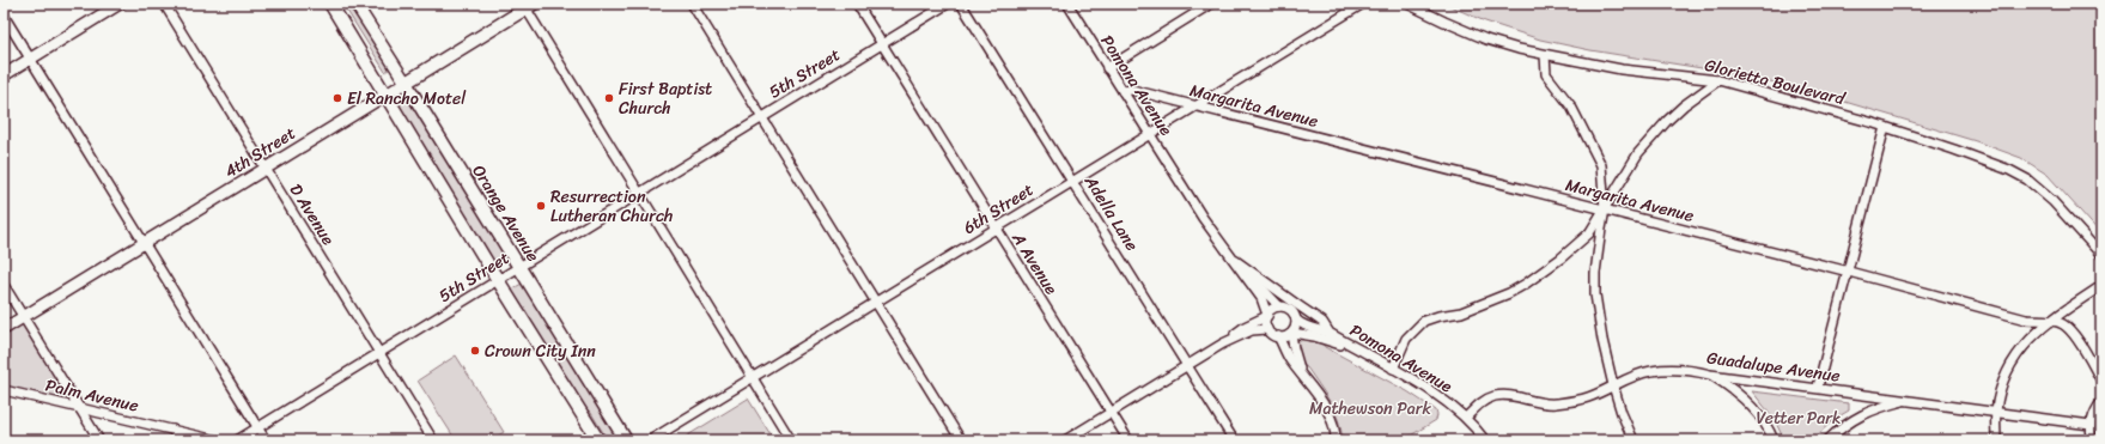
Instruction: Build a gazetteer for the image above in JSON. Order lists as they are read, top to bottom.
{
  "streets": {
    "highway": ["4th Street", "Orange Avenue"],
    "street": [
      "5th Street",
      "Glorietta Boulevard",
      "Pomona Avenue",
      "Margarita Avenue",
      "6th Street",
      "Adella Lane",
      "D Avenue",
      "A Avenue",
      "Guadalupe Avenue",
      "Palm Avenue"
    ]
  },
  "crossings": [
    ["5th Street", "Orange Avenue"],
    ["5th Street", "D Avenue"],
    ["5th Street", "A Avenue"],
    ["Pomona Avenue", "Margarita Avenue"],
    ["Pomona Avenue", "6th Street"],
    ["Pomona Avenue", "Guadalupe Avenue"],
    ["Margarita Avenue", "6th Street"],
    ["4th Street", "Orange Avenue"],
    ["4th Street", "D Avenue"],
    ["6th Street", "Adella Lane"],
    ["6th Street", "A Avenue"]
  ],
  "parks": ["Mathewson Park", "Vetter Park"],
  "places": [
    "El Rancho Motel",
    "First Baptist Church",
    "Resurrection Lutheran Church",
    "Crown City Inn"
  ]
}
